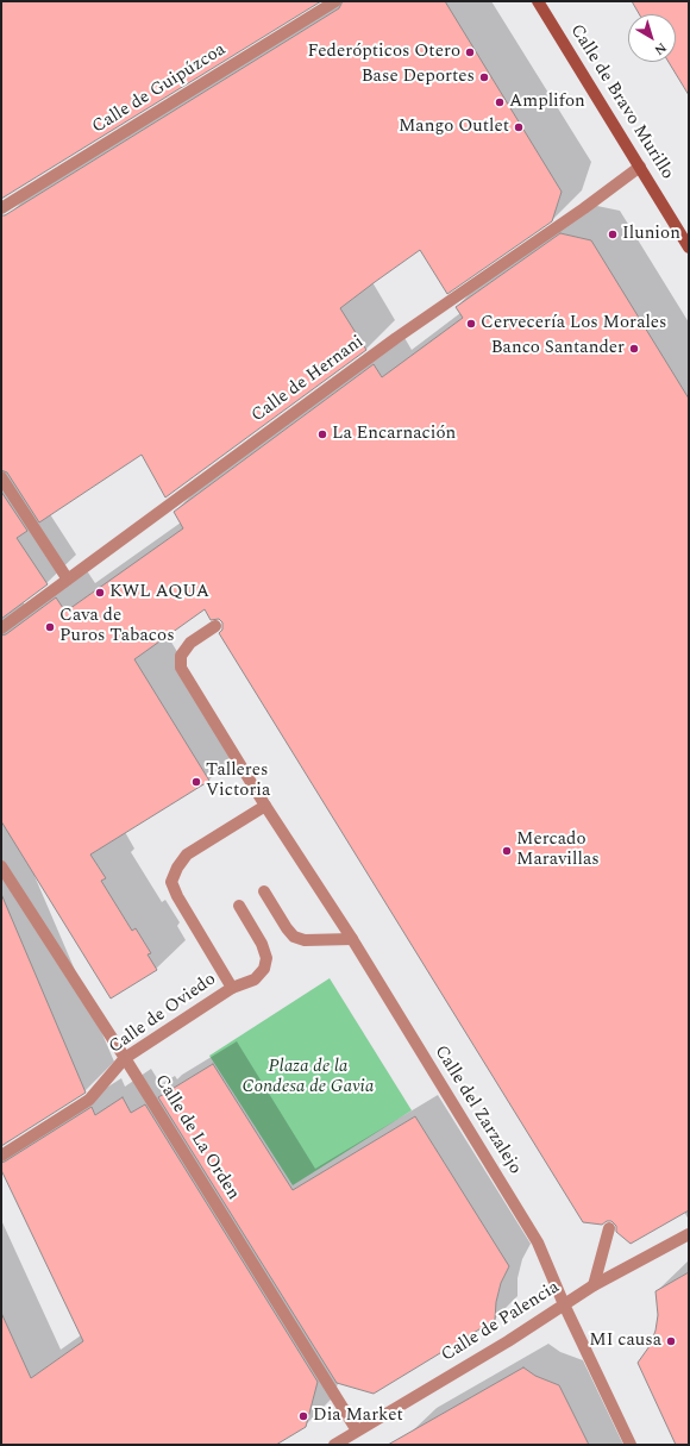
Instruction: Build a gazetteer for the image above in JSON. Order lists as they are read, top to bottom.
{
  "streets": {
    "main road": ["Calle de Bravo Murillo"],
    "street": [
      "Calle de Guipúzcoa",
      "Calle de Hernani",
      "Calle de Oviedo",
      "Calle del Zarzalejo",
      "Calle de La Orden",
      "Calle de Palencia"
    ]
  },
  "crossings": [
    ["Calle de Bravo Murillo", "Calle de Hernani"],
    ["Calle de Oviedo", "Calle de La Orden"],
    ["Calle del Zarzalejo", "Calle de Palencia"],
    ["Calle de La Orden", "Calle de Palencia"]
  ],
  "parks": ["Plaza de la Condesa de Gavia"],
  "places": [
    "Federópticos Otero",
    "Base Deportes",
    "Amplifon",
    "Mango Outlet",
    "Ilunion",
    "Cervecería Los Morales",
    "Banco Santander",
    "La Encarnación",
    "KWL AQUA",
    "Cava de Puros Tabacos",
    "Talleres Victoria",
    "Mercado Maravillas",
    "MI causa",
    "Dia Market"
  ],
  "north": "bottom right"
}
